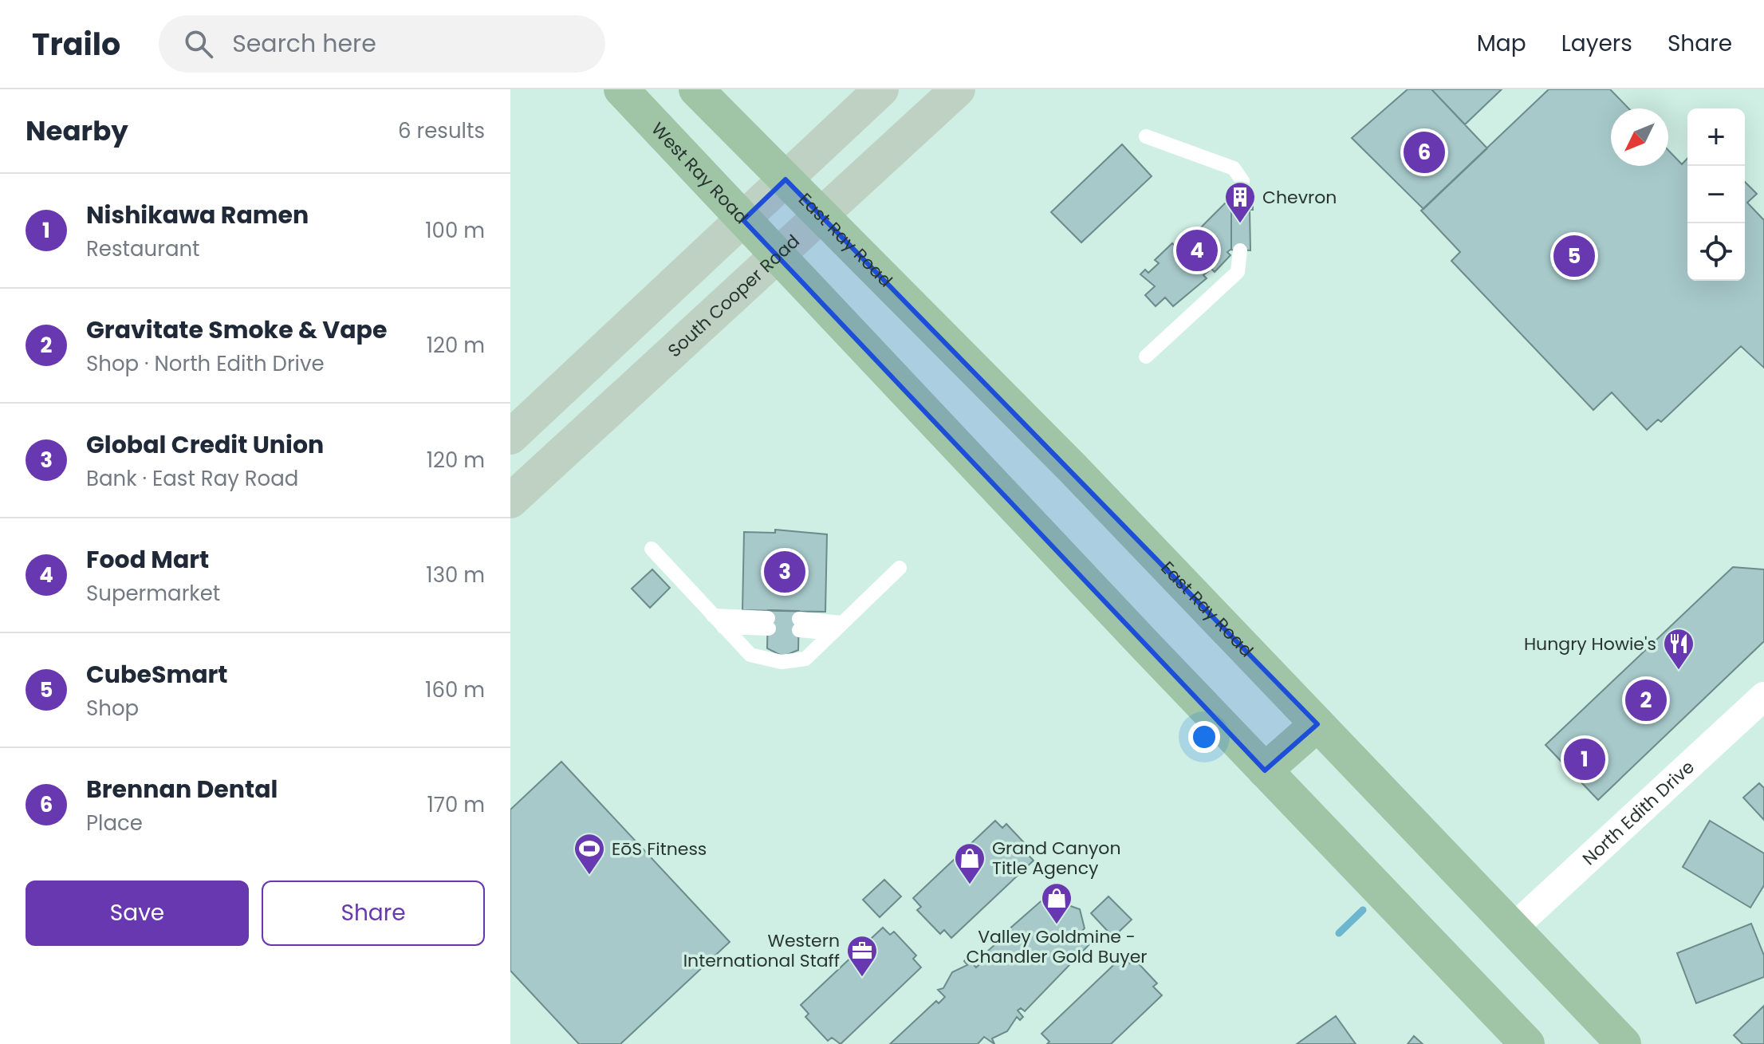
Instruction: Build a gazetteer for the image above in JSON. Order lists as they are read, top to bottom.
{
  "streets": {
    "main road": ["West Ray Road", "East Ray Road", "South Cooper Road"],
    "street": ["North Edith Drive"]
  },
  "crossings": [
    ["West Ray Road", "South Cooper Road"],
    ["East Ray Road", "South Cooper Road"],
    ["East Ray Road", "North Edith Drive"]
  ],
  "places": {
    "building": ["Chevron"],
    "restaurant": ["Hungry Howie's"],
    "sports": ["EōS Fitness"],
    "shop": ["Grand Canyon Title Agency", "Valley Goldmine - Chandler Gold Buyer"],
    "office": ["Western International Staff"]
  },
  "north": "bottom left",
  "page": {
    "header": "Trailo",
    "search": "Search here",
    "nav": ["Map", "Layers", "Share"],
    "heading": ["Nearby", "6 results"],
    "map_buttons": ["+", "−"],
    "pins": [
      "6",
      "4",
      "5",
      "3",
      "2",
      "1"
    ],
    "list": [
      {
        "mark": "1",
        "name": "Nishikawa Ramen",
        "note": "Restaurant",
        "value": "100 m"
      },
      {
        "mark": "2",
        "name": "Gravitate Smoke & Vape",
        "note": "Shop · North Edith Drive",
        "value": "120 m"
      },
      {
        "mark": "3",
        "name": "Global Credit Union",
        "note": "Bank · East Ray Road",
        "value": "120 m"
      },
      {
        "mark": "4",
        "name": "Food Mart",
        "note": "Supermarket",
        "value": "130 m"
      },
      {
        "mark": "5",
        "name": "CubeSmart",
        "note": "Shop",
        "value": "160 m"
      },
      {
        "mark": "6",
        "name": "Brennan Dental",
        "note": "Place",
        "value": "170 m"
      }
    ],
    "buttons": ["Save", "Share"]
  }
}
